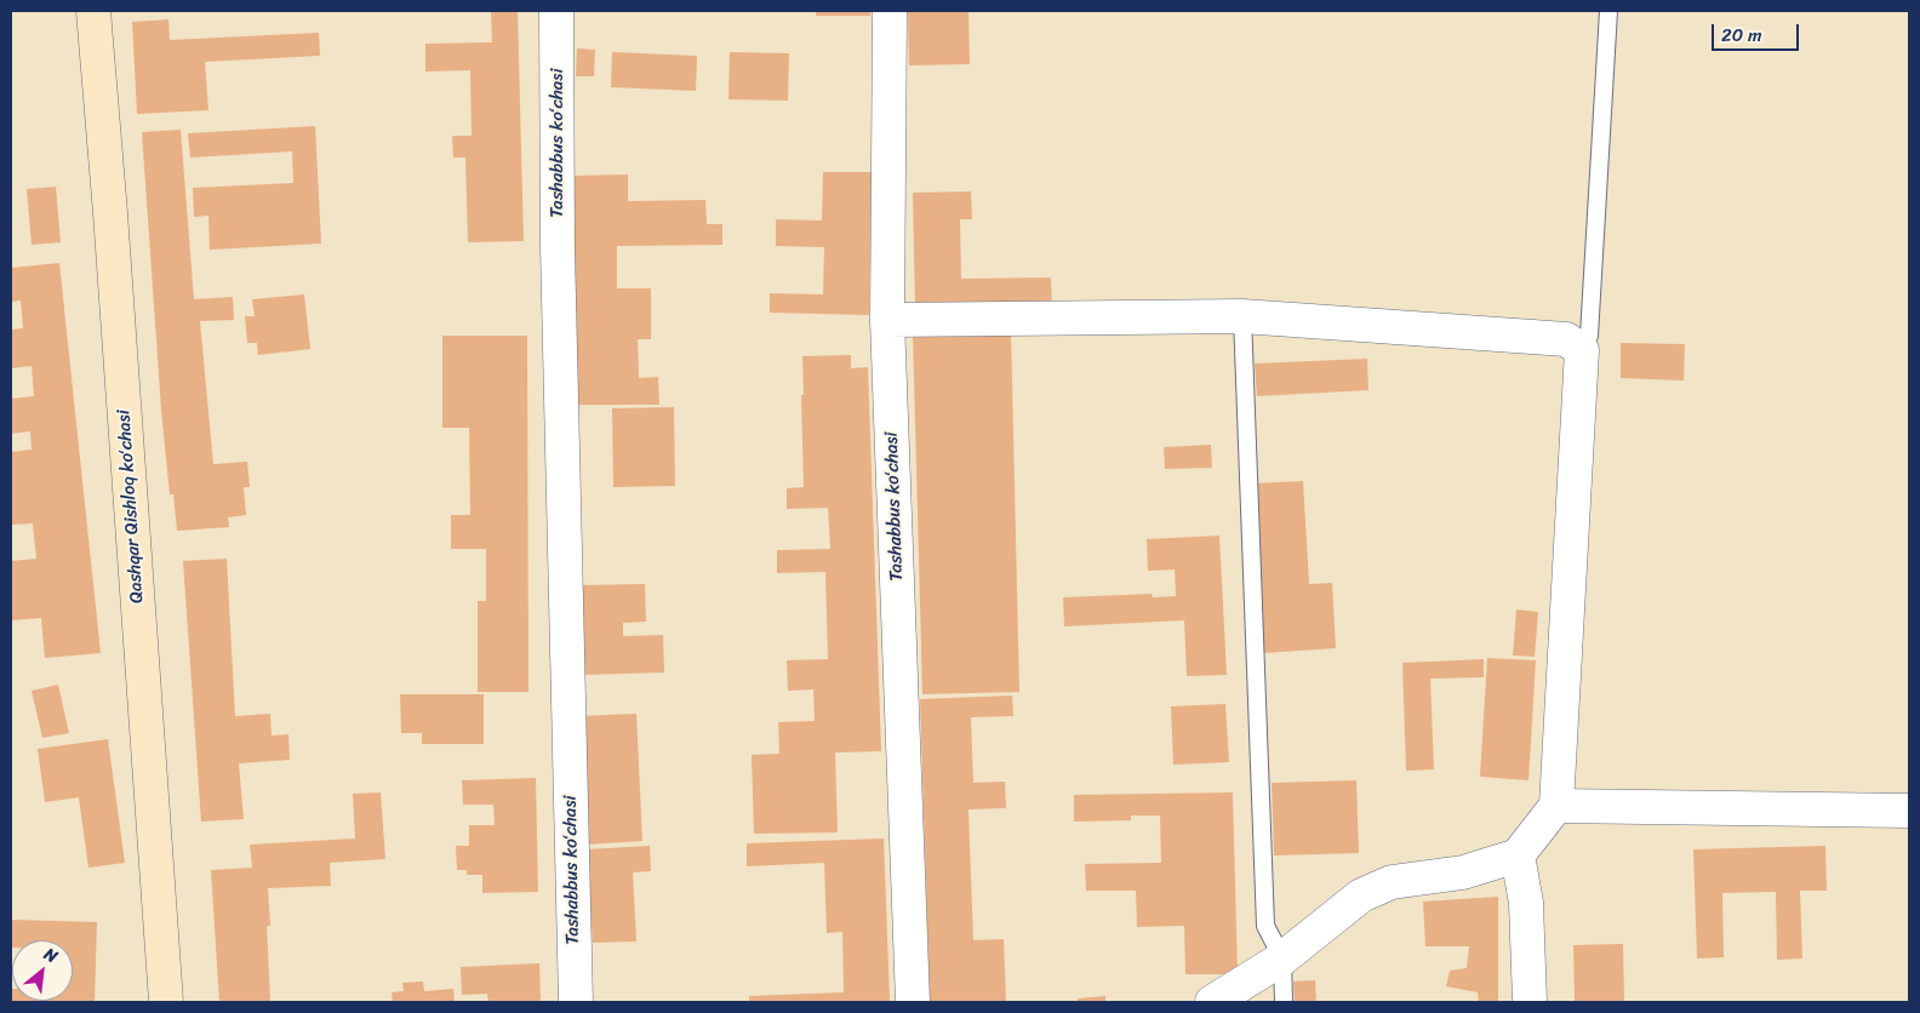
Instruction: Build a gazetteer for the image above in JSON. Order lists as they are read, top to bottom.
{
  "streets": {
    "main road": ["Qashqar Qishloq koʻchasi"],
    "street": ["Tashabbus koʻchasi"]
  },
  "scale_bar": "20 m",
  "north": "top right"
}
